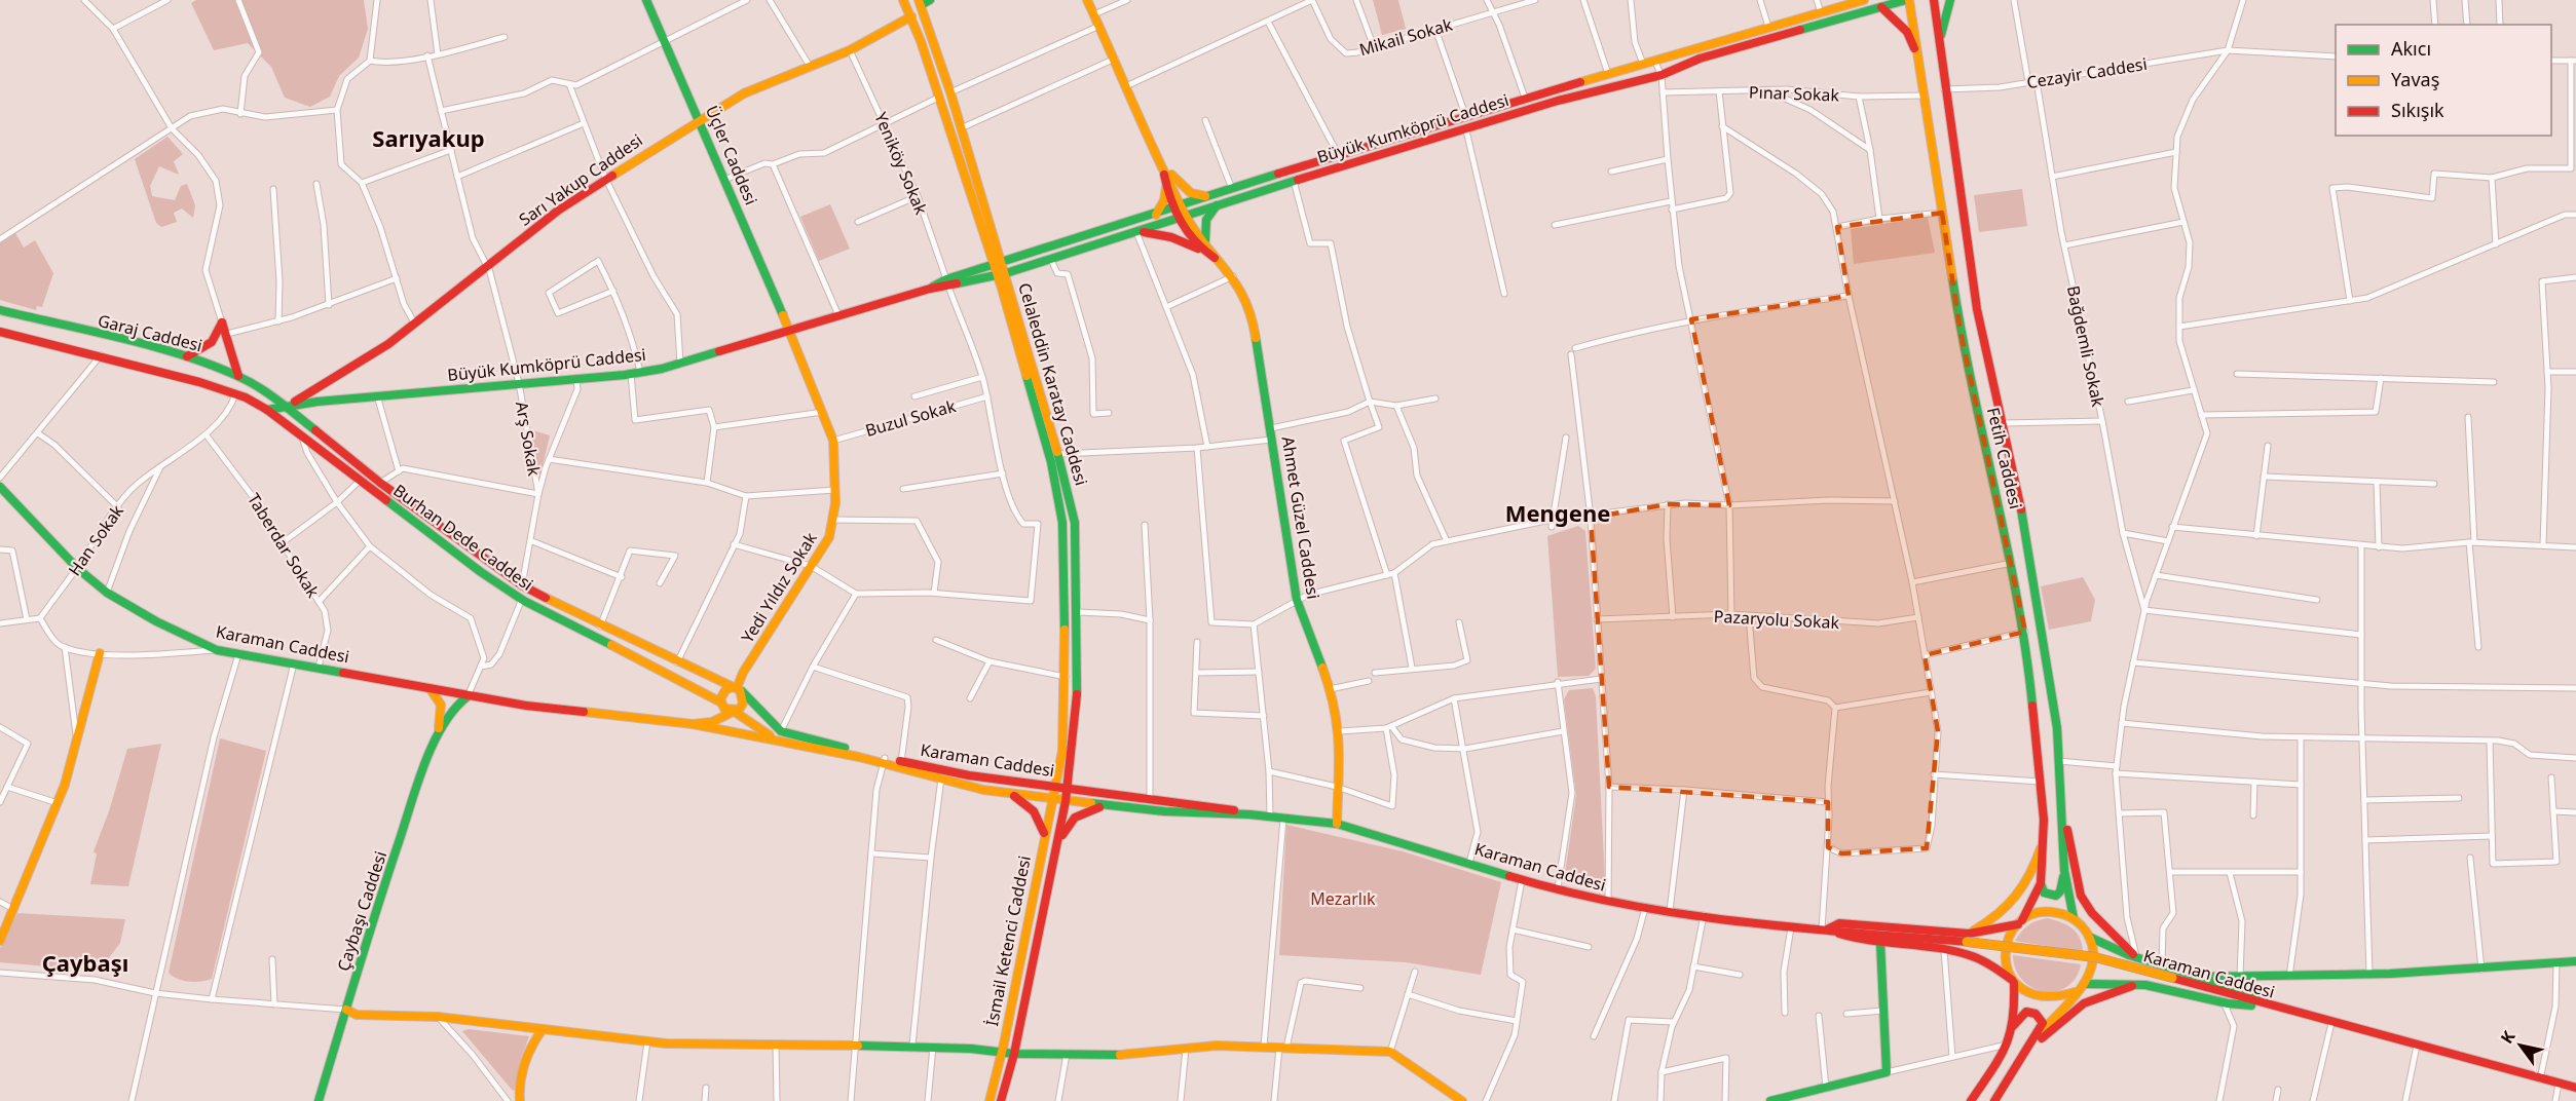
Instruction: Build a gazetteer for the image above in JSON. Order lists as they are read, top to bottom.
{
  "streets": {
    "main road": [
      "Büyük Kumköprü Caddesi",
      "Üçler Caddesi",
      "Sarı Yakup Caddesi",
      "Garaj Caddesi",
      "Celaleddin Karatay Caddesi",
      "Fetih Caddesi",
      "Ahmet Güzel Caddesi",
      "Burhan Dede Caddesi",
      "Yedi Yıldız Sokak",
      "Karaman Caddesi",
      "Çaybaşı Caddesi",
      "İsmail Ketenci Caddesi"
    ],
    "street": [
      "Mikail Sokak",
      "Cezayir Caddesi",
      "Pınar Sokak",
      "Yeniköy Sokak",
      "Bağdemli Sokak",
      "Buzul Sokak",
      "Arş Sokak",
      "Han Sokak",
      "Taberdar Sokak",
      "Pazaryolu Sokak"
    ]
  },
  "crossings": [
    ["Cezayir Caddesi", "Bağdemli Sokak"],
    ["Cezayir Caddesi", "Fetih Caddesi"],
    ["Pınar Sokak", "Fetih Caddesi"],
    ["Büyük Kumköprü Caddesi", "Üçler Caddesi"],
    ["Büyük Kumköprü Caddesi", "Yeniköy Sokak"],
    ["Büyük Kumköprü Caddesi", "Sarı Yakup Caddesi"],
    ["Büyük Kumköprü Caddesi", "Garaj Caddesi"],
    ["Büyük Kumköprü Caddesi", "Celaleddin Karatay Caddesi"],
    ["Büyük Kumköprü Caddesi", "Arş Sokak"],
    ["Büyük Kumköprü Caddesi", "Fetih Caddesi"],
    ["Büyük Kumköprü Caddesi", "Ahmet Güzel Caddesi"],
    ["Büyük Kumköprü Caddesi", "Burhan Dede Caddesi"],
    ["Büyük Kumköprü Caddesi", "Yedi Yıldız Sokak"],
    ["Üçler Caddesi", "Sarı Yakup Caddesi"],
    ["Üçler Caddesi", "Yedi Yıldız Sokak"],
    ["Yeniköy Sokak", "Sarı Yakup Caddesi"],
    ["Yeniköy Sokak", "Buzul Sokak"],
    ["Sarı Yakup Caddesi", "Garaj Caddesi"],
    ["Sarı Yakup Caddesi", "Celaleddin Karatay Caddesi"],
    ["Sarı Yakup Caddesi", "Arş Sokak"],
    ["Sarı Yakup Caddesi", "Burhan Dede Caddesi"],
    ["Garaj Caddesi", "Burhan Dede Caddesi"],
    ["Garaj Caddesi", "Han Sokak"],
    ["Celaleddin Karatay Caddesi", "Karaman Caddesi"],
    ["Celaleddin Karatay Caddesi", "İsmail Ketenci Caddesi"],
    ["Buzul Sokak", "Yedi Yıldız Sokak"],
    ["Fetih Caddesi", "Karaman Caddesi"],
    ["Ahmet Güzel Caddesi", "Karaman Caddesi"],
    ["Burhan Dede Caddesi", "Yedi Yıldız Sokak"],
    ["Burhan Dede Caddesi", "Karaman Caddesi"],
    ["Han Sokak", "Taberdar Sokak"],
    ["Han Sokak", "Karaman Caddesi"],
    ["Taberdar Sokak", "Karaman Caddesi"],
    ["Yedi Yıldız Sokak", "Karaman Caddesi"],
    ["Karaman Caddesi", "İsmail Ketenci Caddesi"]
  ],
  "districts": ["Sarıyakup", "Mengene", "Çaybaşı"],
  "parks": ["Mezarlık"],
  "legend": ["Akıcı", "Yavaş", "Sıkışık"],
  "north": "top left"
}
